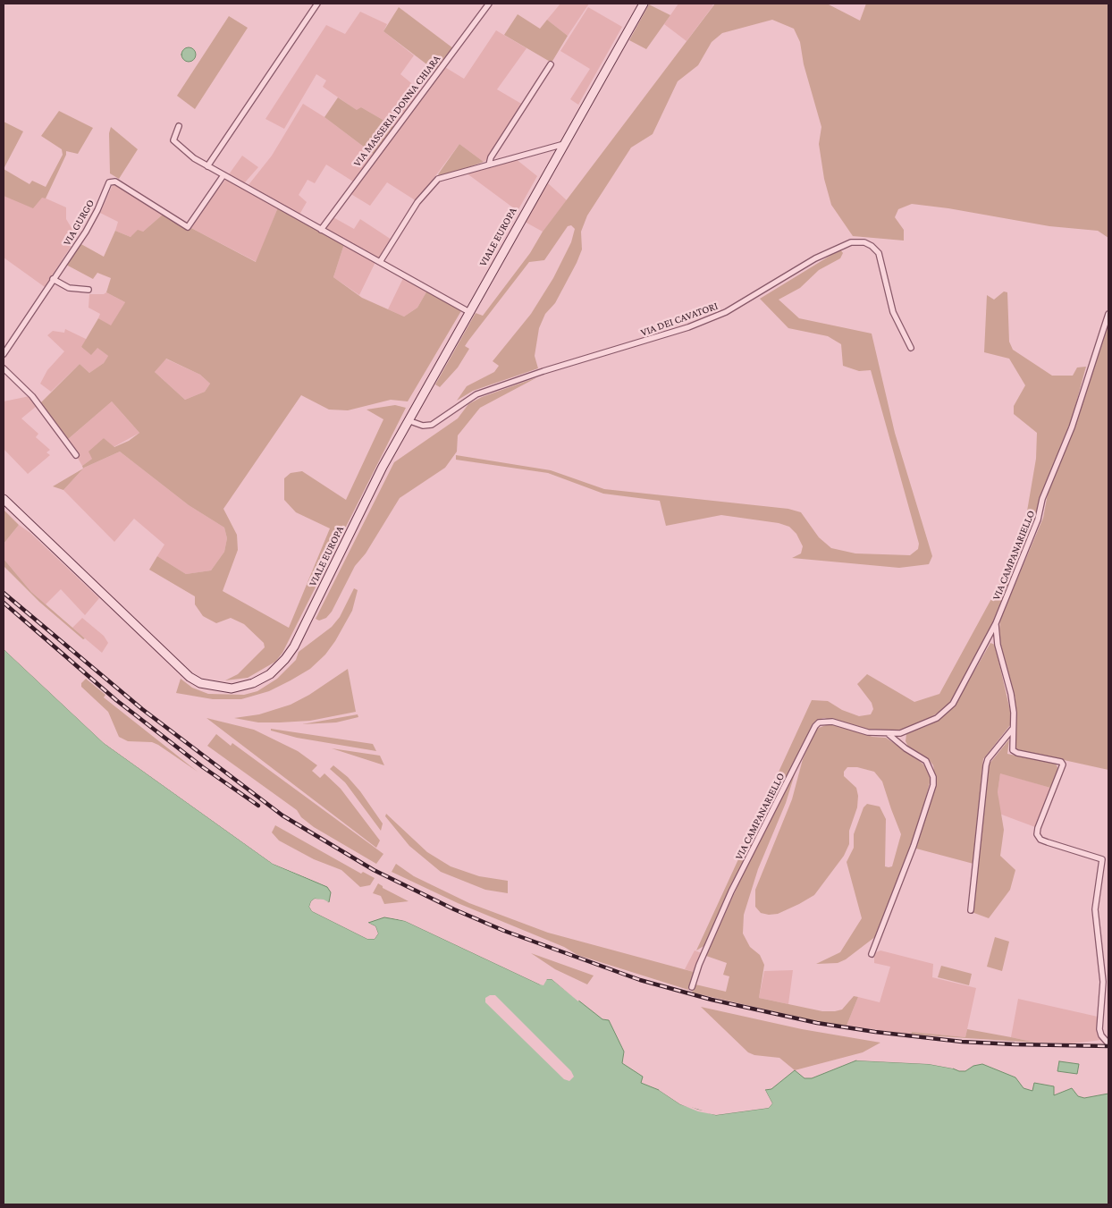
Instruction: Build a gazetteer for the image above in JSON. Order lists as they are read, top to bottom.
{
  "streets": {
    "street": [
      "VIA MASSERIA DONNA CHIARA",
      "VIA GURGO",
      "VIALE EUROPA",
      "VIA DEI CAVATORI",
      "VIA CAMPANARIELLO"
    ]
  },
  "crossings": [
    ["VIALE EUROPA", "VIA DEI CAVATORI"]
  ]
}
